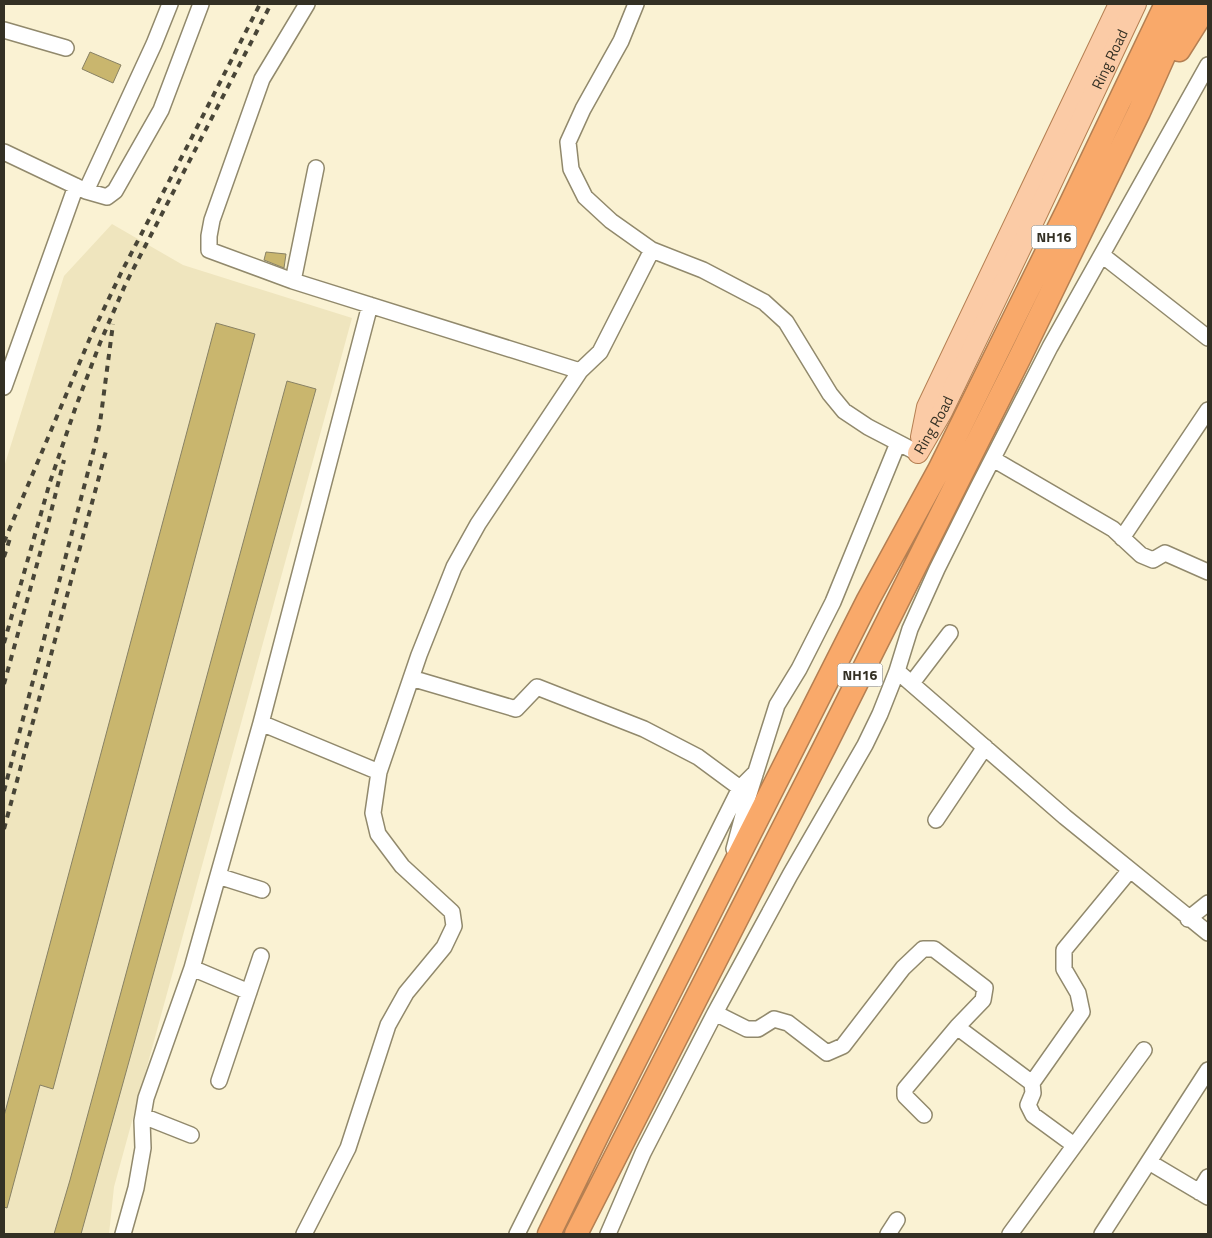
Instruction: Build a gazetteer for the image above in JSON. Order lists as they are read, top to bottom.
{
  "streets": {
    "highway": ["NH16"],
    "main road": ["Ring Road"]
  }
}
